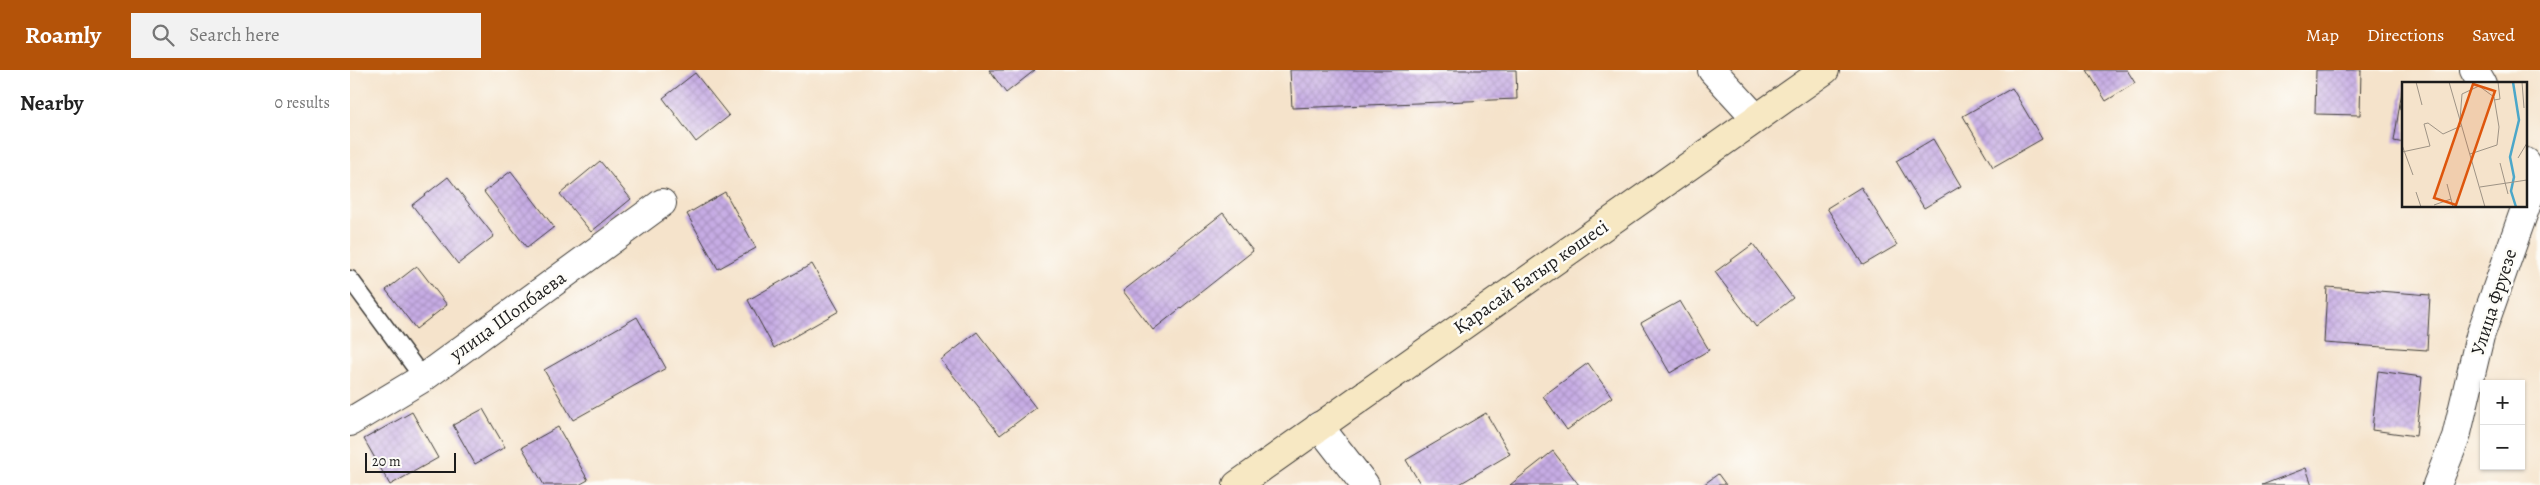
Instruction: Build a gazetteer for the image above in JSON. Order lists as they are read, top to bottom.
{
  "streets": {
    "main road": ["Қарасай Батыр көшесі"],
    "street": ["Улица Фруезе", "улица Шопбаева"]
  },
  "scale_bar": "20 m",
  "page": {
    "header": "Roamly",
    "search": "Search here",
    "nav": ["Map", "Directions", "Saved"],
    "heading": ["Nearby", "0 results"],
    "map_buttons": ["+", "−"],
    "scale": "20 m"
  }
}
